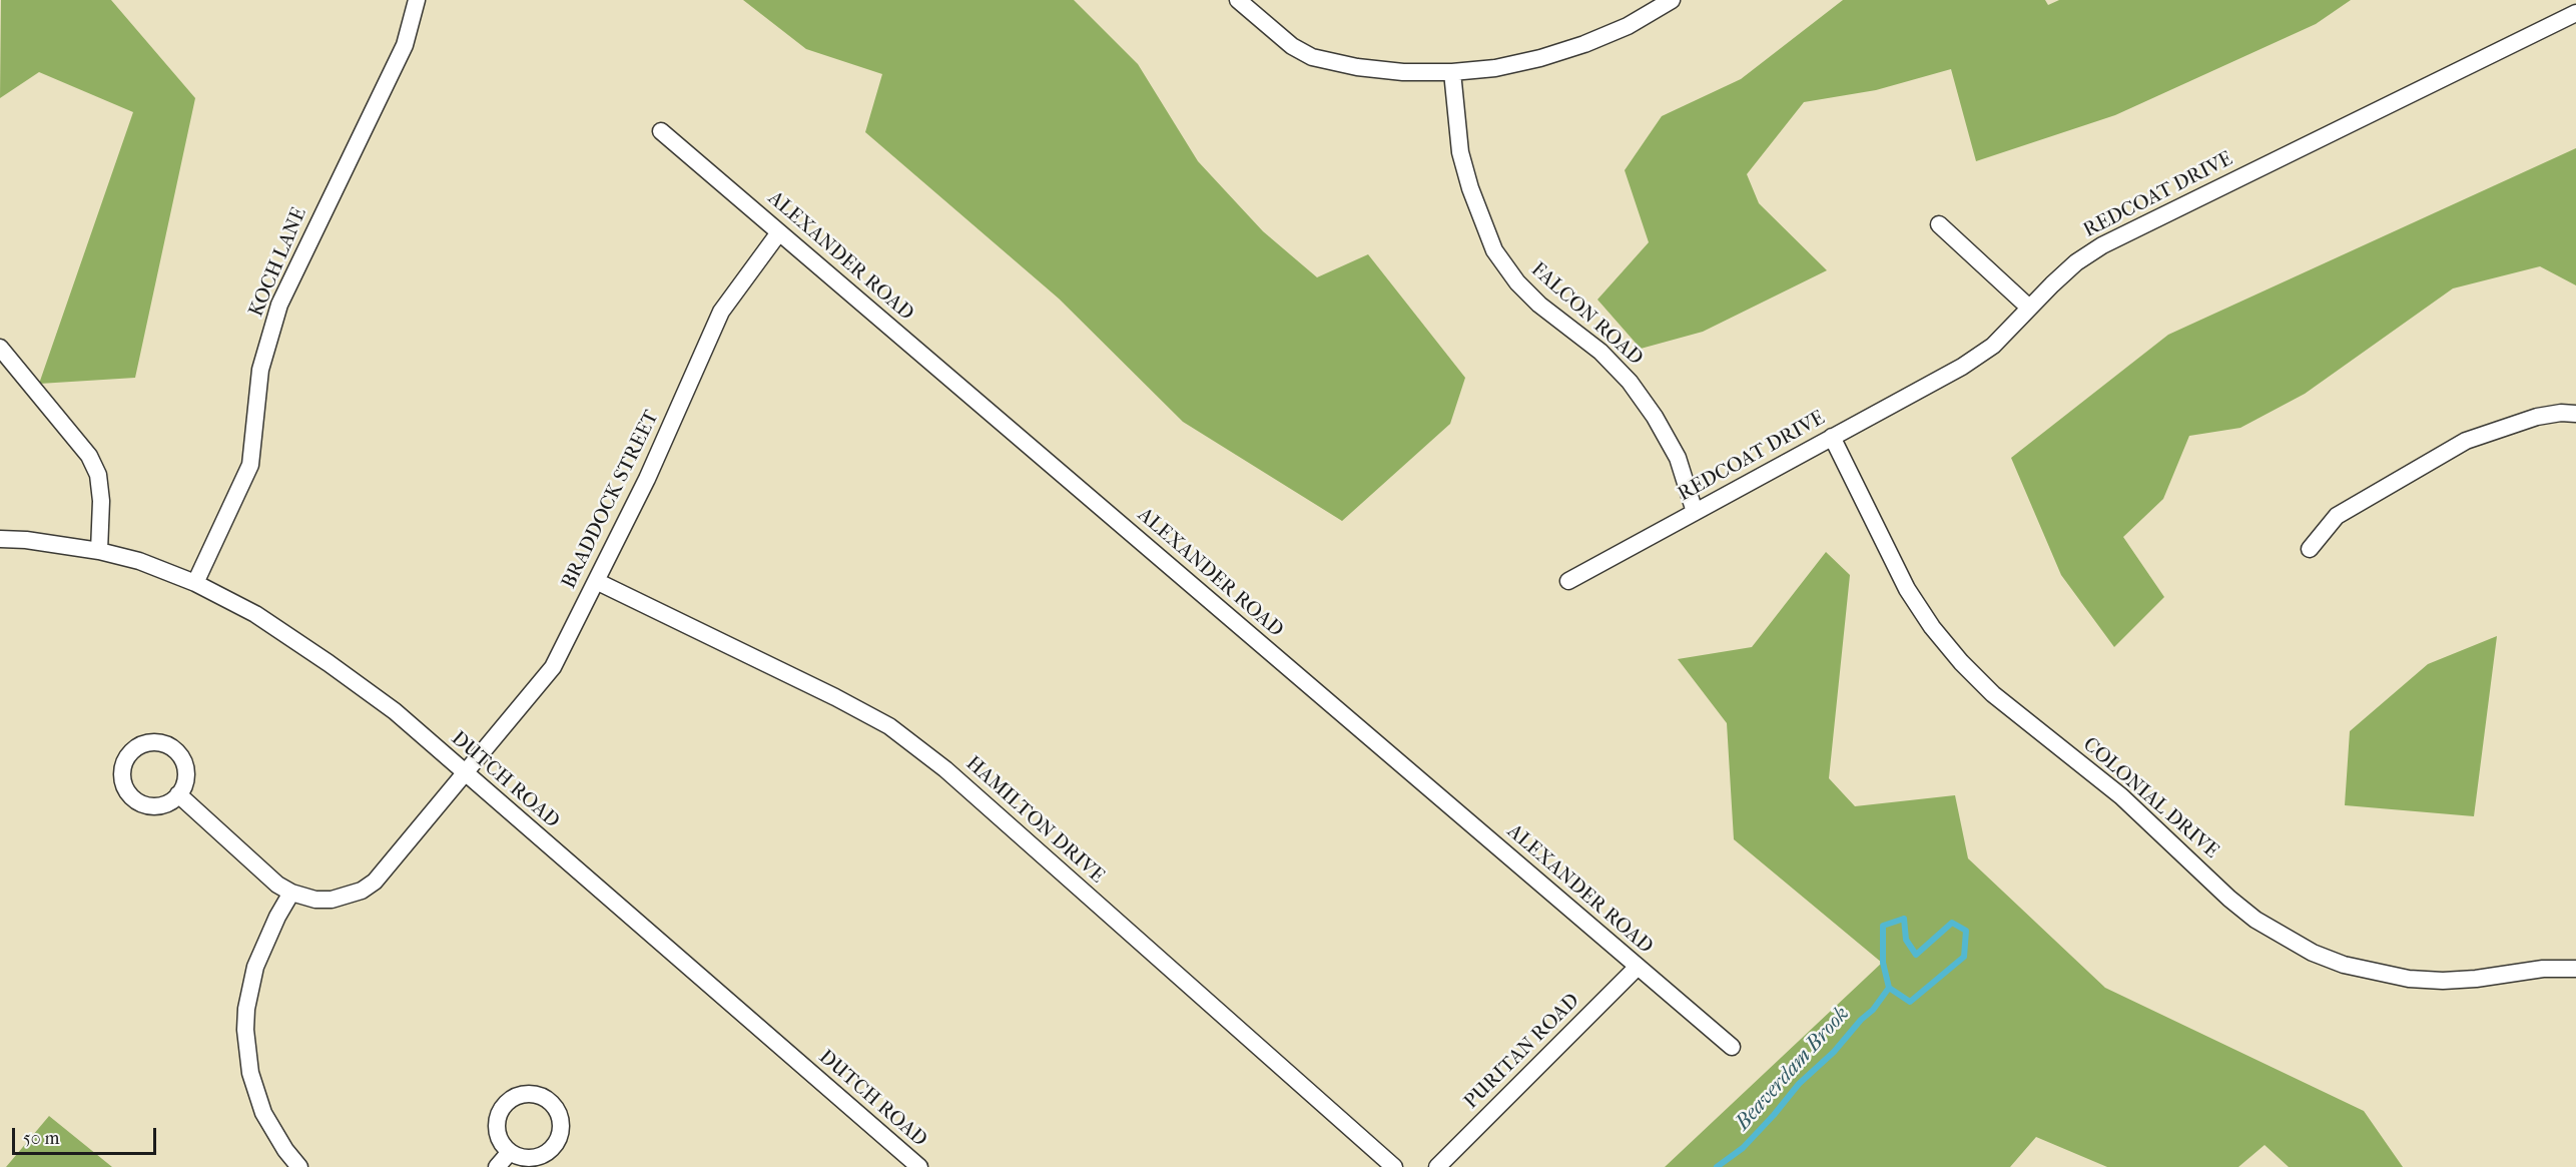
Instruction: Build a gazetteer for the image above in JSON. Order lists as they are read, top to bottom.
{
  "streets": {
    "street": [
      "REDCOAT DRIVE",
      "ALEXANDER ROAD",
      "KOCH LANE",
      "FALCON ROAD",
      "BRADDOCK STREET",
      "DUTCH ROAD",
      "COLONIAL DRIVE",
      "HAMILTON DRIVE",
      "PURITAN ROAD"
    ]
  },
  "crossings": [
    ["REDCOAT DRIVE", "FALCON ROAD"],
    ["REDCOAT DRIVE", "COLONIAL DRIVE"],
    ["ALEXANDER ROAD", "BRADDOCK STREET"],
    ["ALEXANDER ROAD", "PURITAN ROAD"],
    ["KOCH LANE", "DUTCH ROAD"],
    ["BRADDOCK STREET", "DUTCH ROAD"],
    ["BRADDOCK STREET", "HAMILTON DRIVE"]
  ],
  "water": ["Beaverdam Brook"],
  "scale_bar": "50 m"
}
